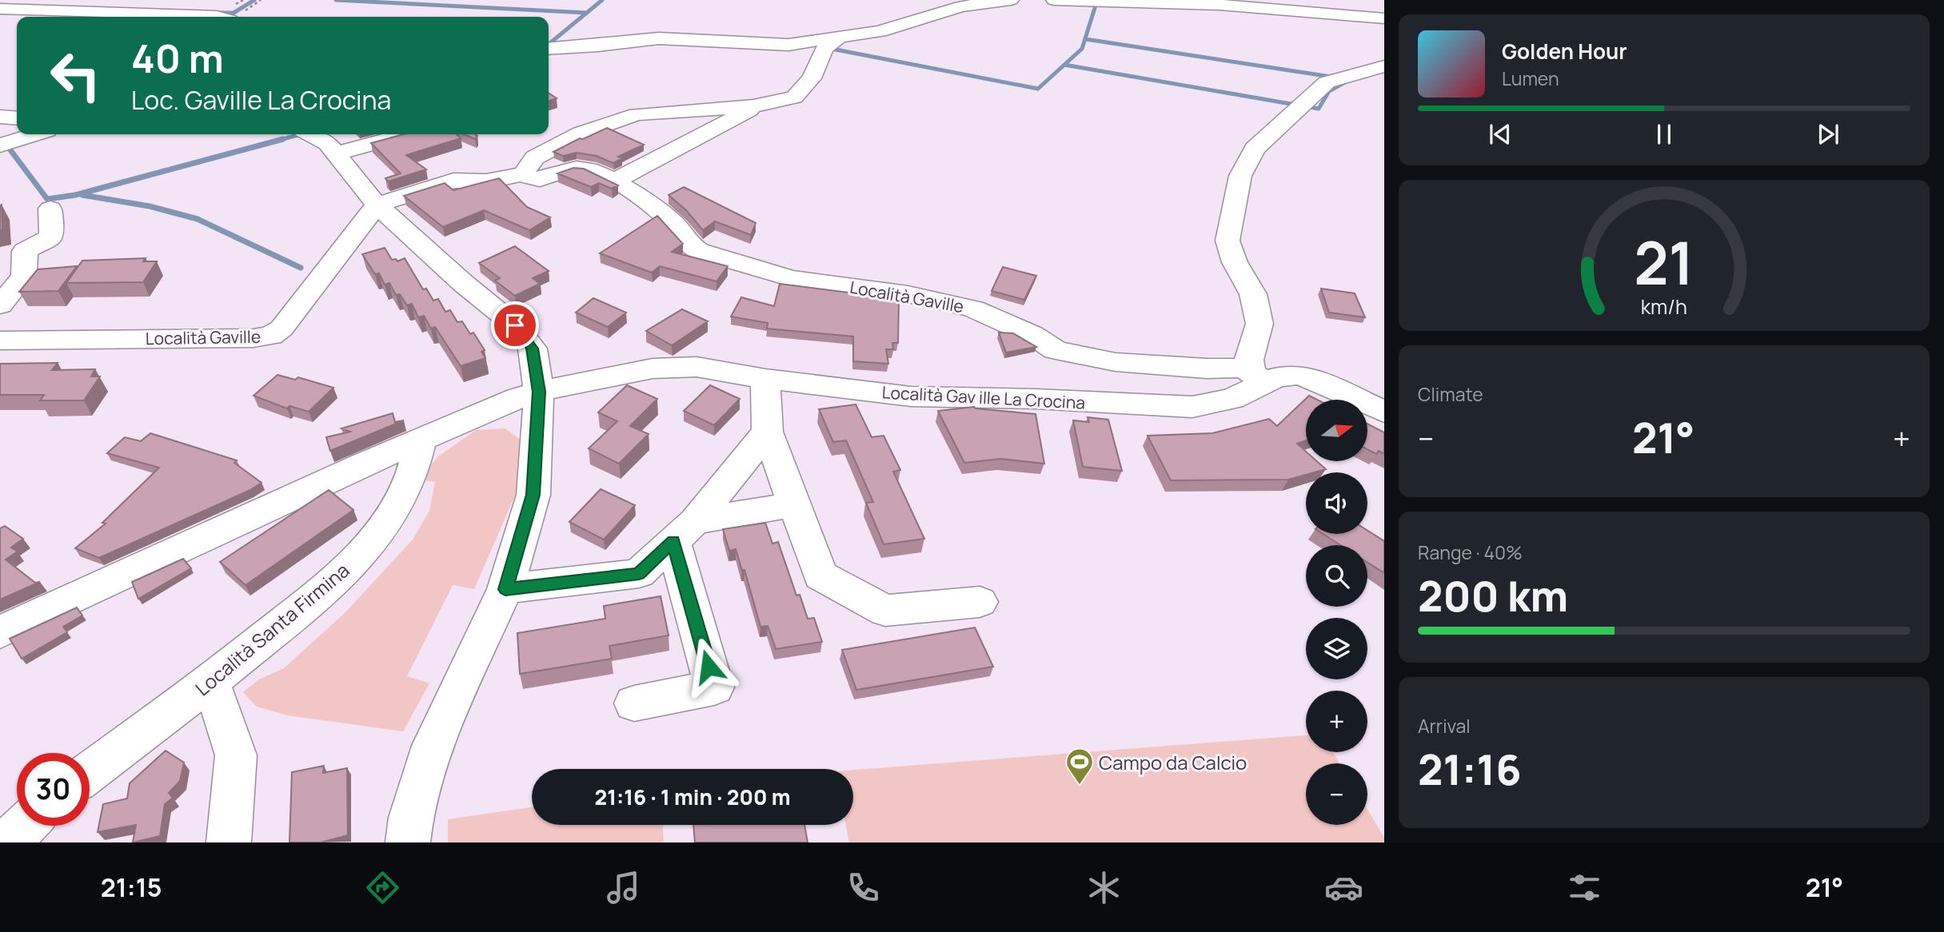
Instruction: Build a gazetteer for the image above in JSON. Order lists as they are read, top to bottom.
{
  "streets": {
    "street": ["Località Gaville", "Località Gav ille La Crocina", "Località Santa Firmina"]
  },
  "crossings": [
    ["Località Gaville", "Località Gav ille La Crocina"],
    ["Località Gav ille La Crocina", "Località Santa Firmina"]
  ],
  "places": {
    "sports": ["Campo da Calcio"]
  },
  "north": "right",
  "page": {
    "turn": ["40 m", "Loc. Gaville La Crocina"],
    "song": ["Golden Hour", "Lumen"],
    "tile": [
      "Climate",
      ["Range · 40%", "200 km"],
      ["Arrival", "21:16"]
    ],
    "map_buttons": ["+", "−"],
    "heat": ["−", "21°", "+"],
    "limit": "30",
    "trip": "21:16 · 1 min · 200 m",
    "tabs": ["21:15", "21°"],
    "gauge": ["21", "km/h"]
  }
}
